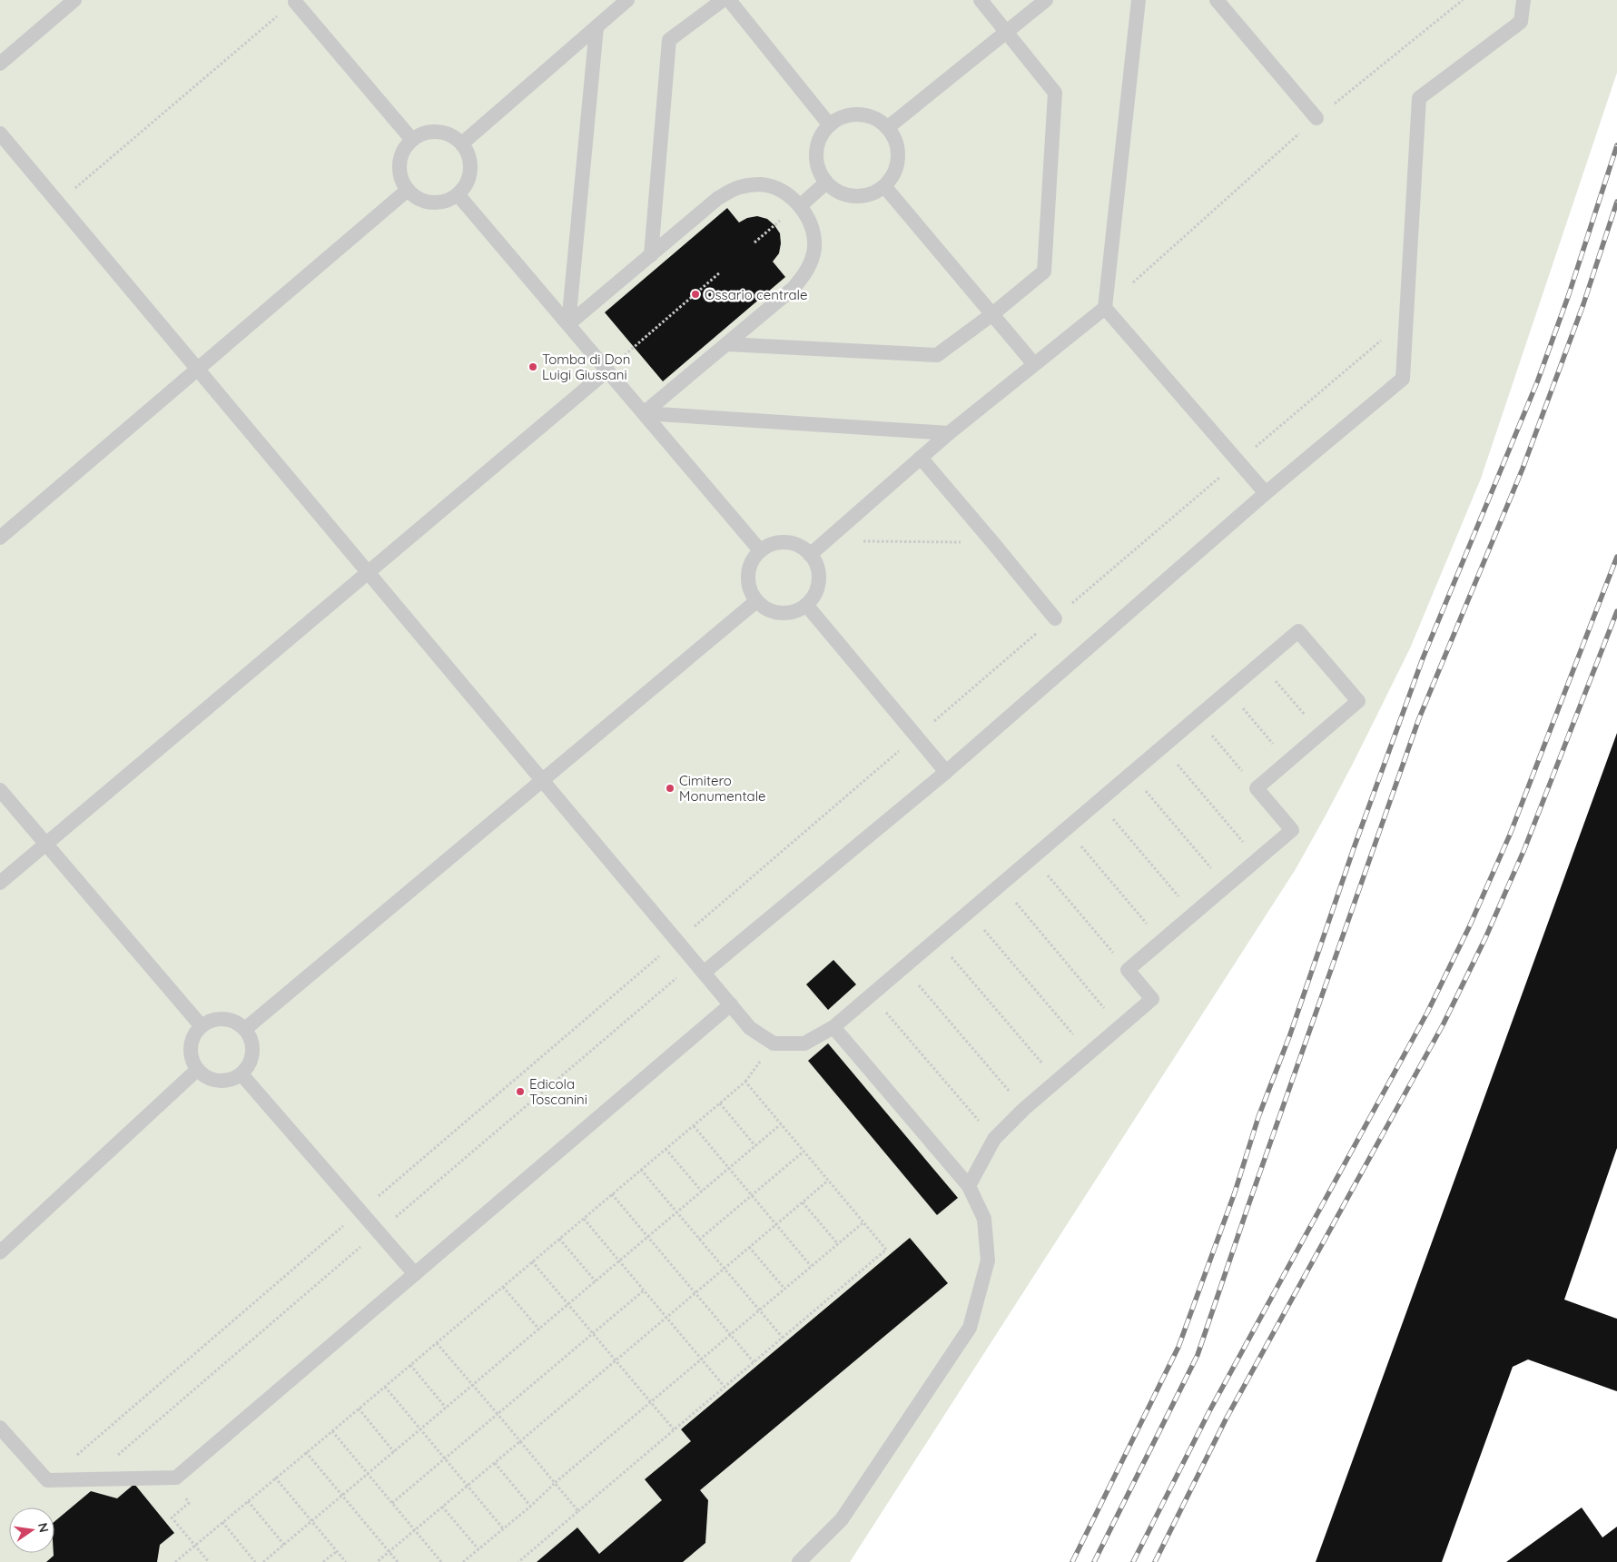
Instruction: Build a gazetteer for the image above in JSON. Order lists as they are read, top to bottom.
{
  "places": [
    "Ossario centrale",
    "Tomba di Don Luigi Giussani",
    "Cimitero Monumentale",
    "Edicola Toscanini"
  ],
  "north": "right"
}
